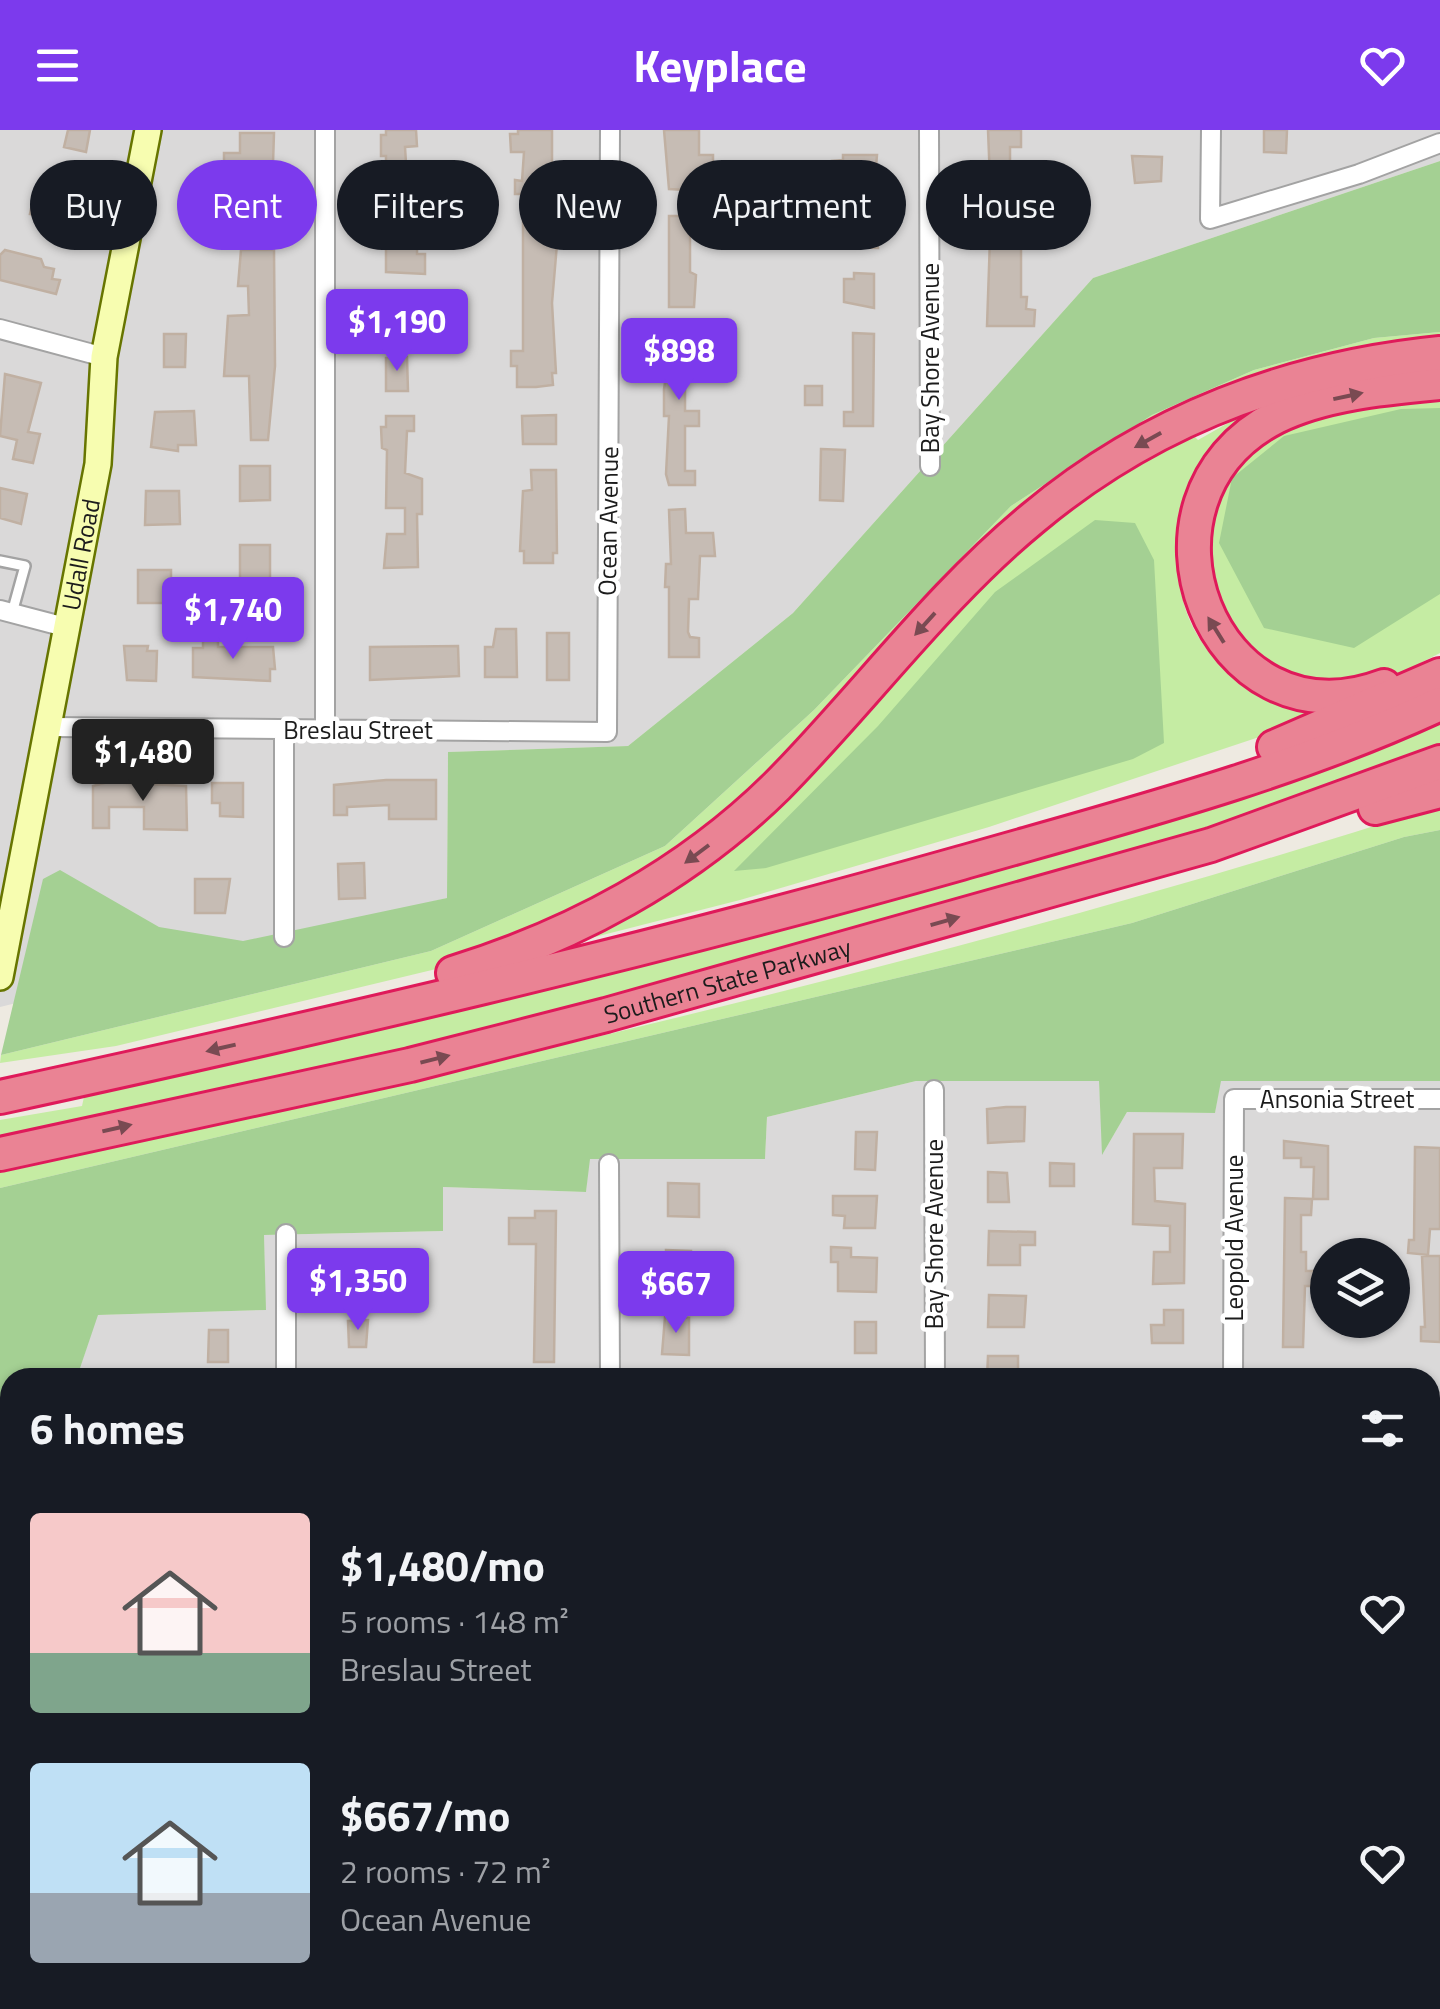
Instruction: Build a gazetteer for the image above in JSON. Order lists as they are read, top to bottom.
{
  "streets": {
    "highway": ["Southern State Parkway"],
    "street": [
      "Bay Shore Avenue",
      "Ocean Avenue",
      "Udall Road",
      "Breslau Street",
      "Ansonia Street",
      "Leopold Avenue"
    ]
  },
  "crossings": [
    ["Ocean Avenue", "Breslau Street"],
    ["Udall Road", "Breslau Street"],
    ["Ansonia Street", "Leopold Avenue"]
  ],
  "page": {
    "header": "Keyplace",
    "chip": [
      "Buy",
      "Rent",
      "Filters",
      "New",
      "Apartment",
      "House"
    ],
    "price": [
      "$1,190",
      "$898",
      "$1,740",
      "$1,480",
      "$1,350",
      "$667"
    ],
    "heading": "6 homes",
    "list": [
      {
        "name": "$1,480/mo",
        "note": "5 rooms · 148 m² · Breslau Street"
      },
      {
        "name": "$667/mo",
        "note": "2 rooms · 72 m² · Ocean Avenue"
      }
    ]
  }
}
